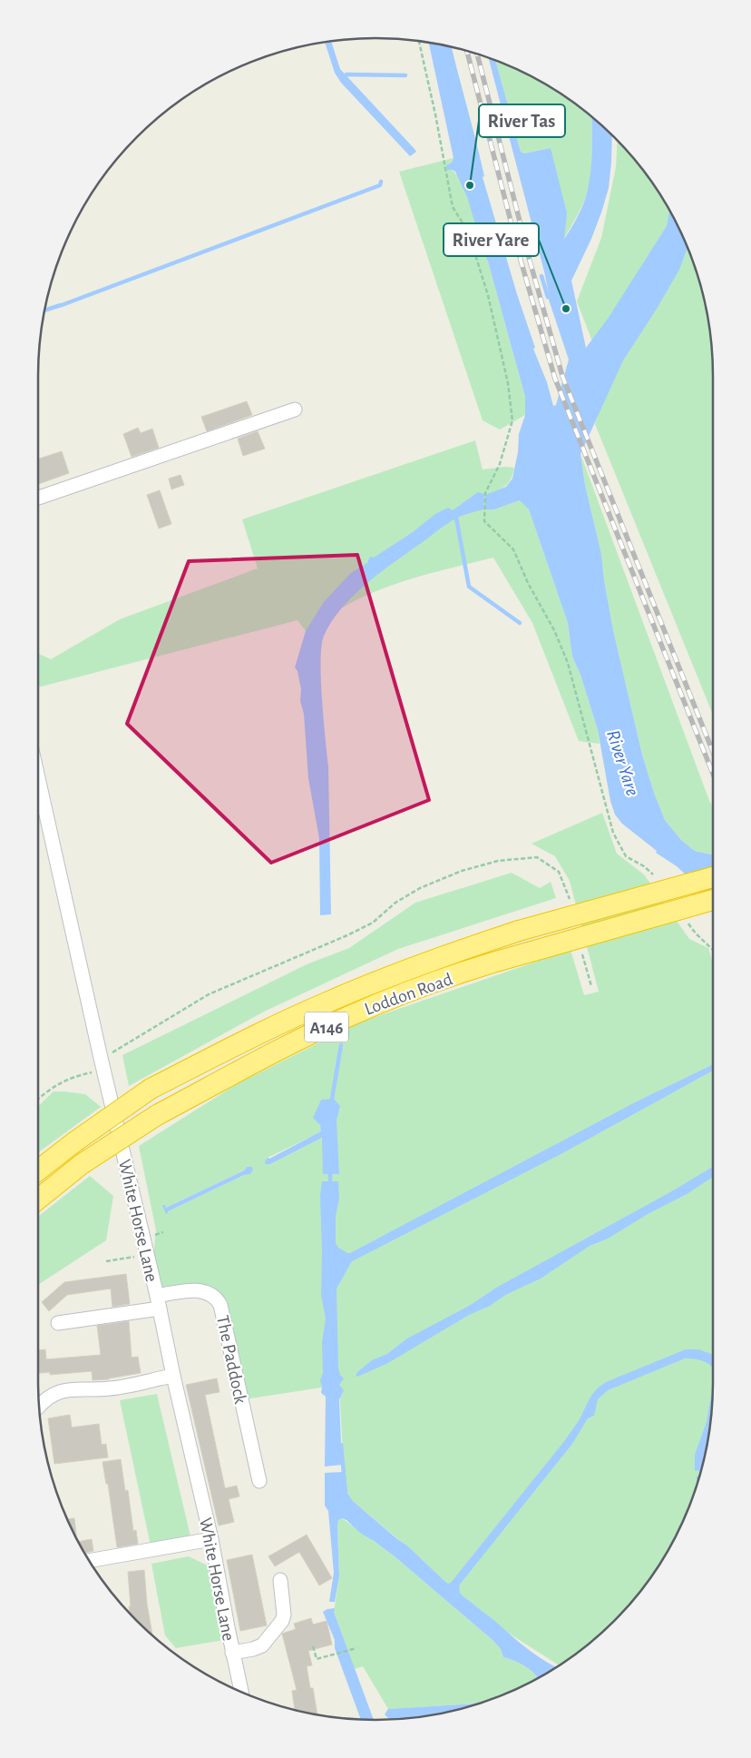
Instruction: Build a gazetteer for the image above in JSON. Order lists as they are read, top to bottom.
{
  "streets": {
    "highway": ["Loddon Road", "A146"],
    "street": ["White Horse Lane", "The Paddock"]
  },
  "crossings": [
    ["White Horse Lane", "The Paddock"]
  ],
  "water": ["River Yare"],
  "places": ["River Tas", "River Yare"]
}
